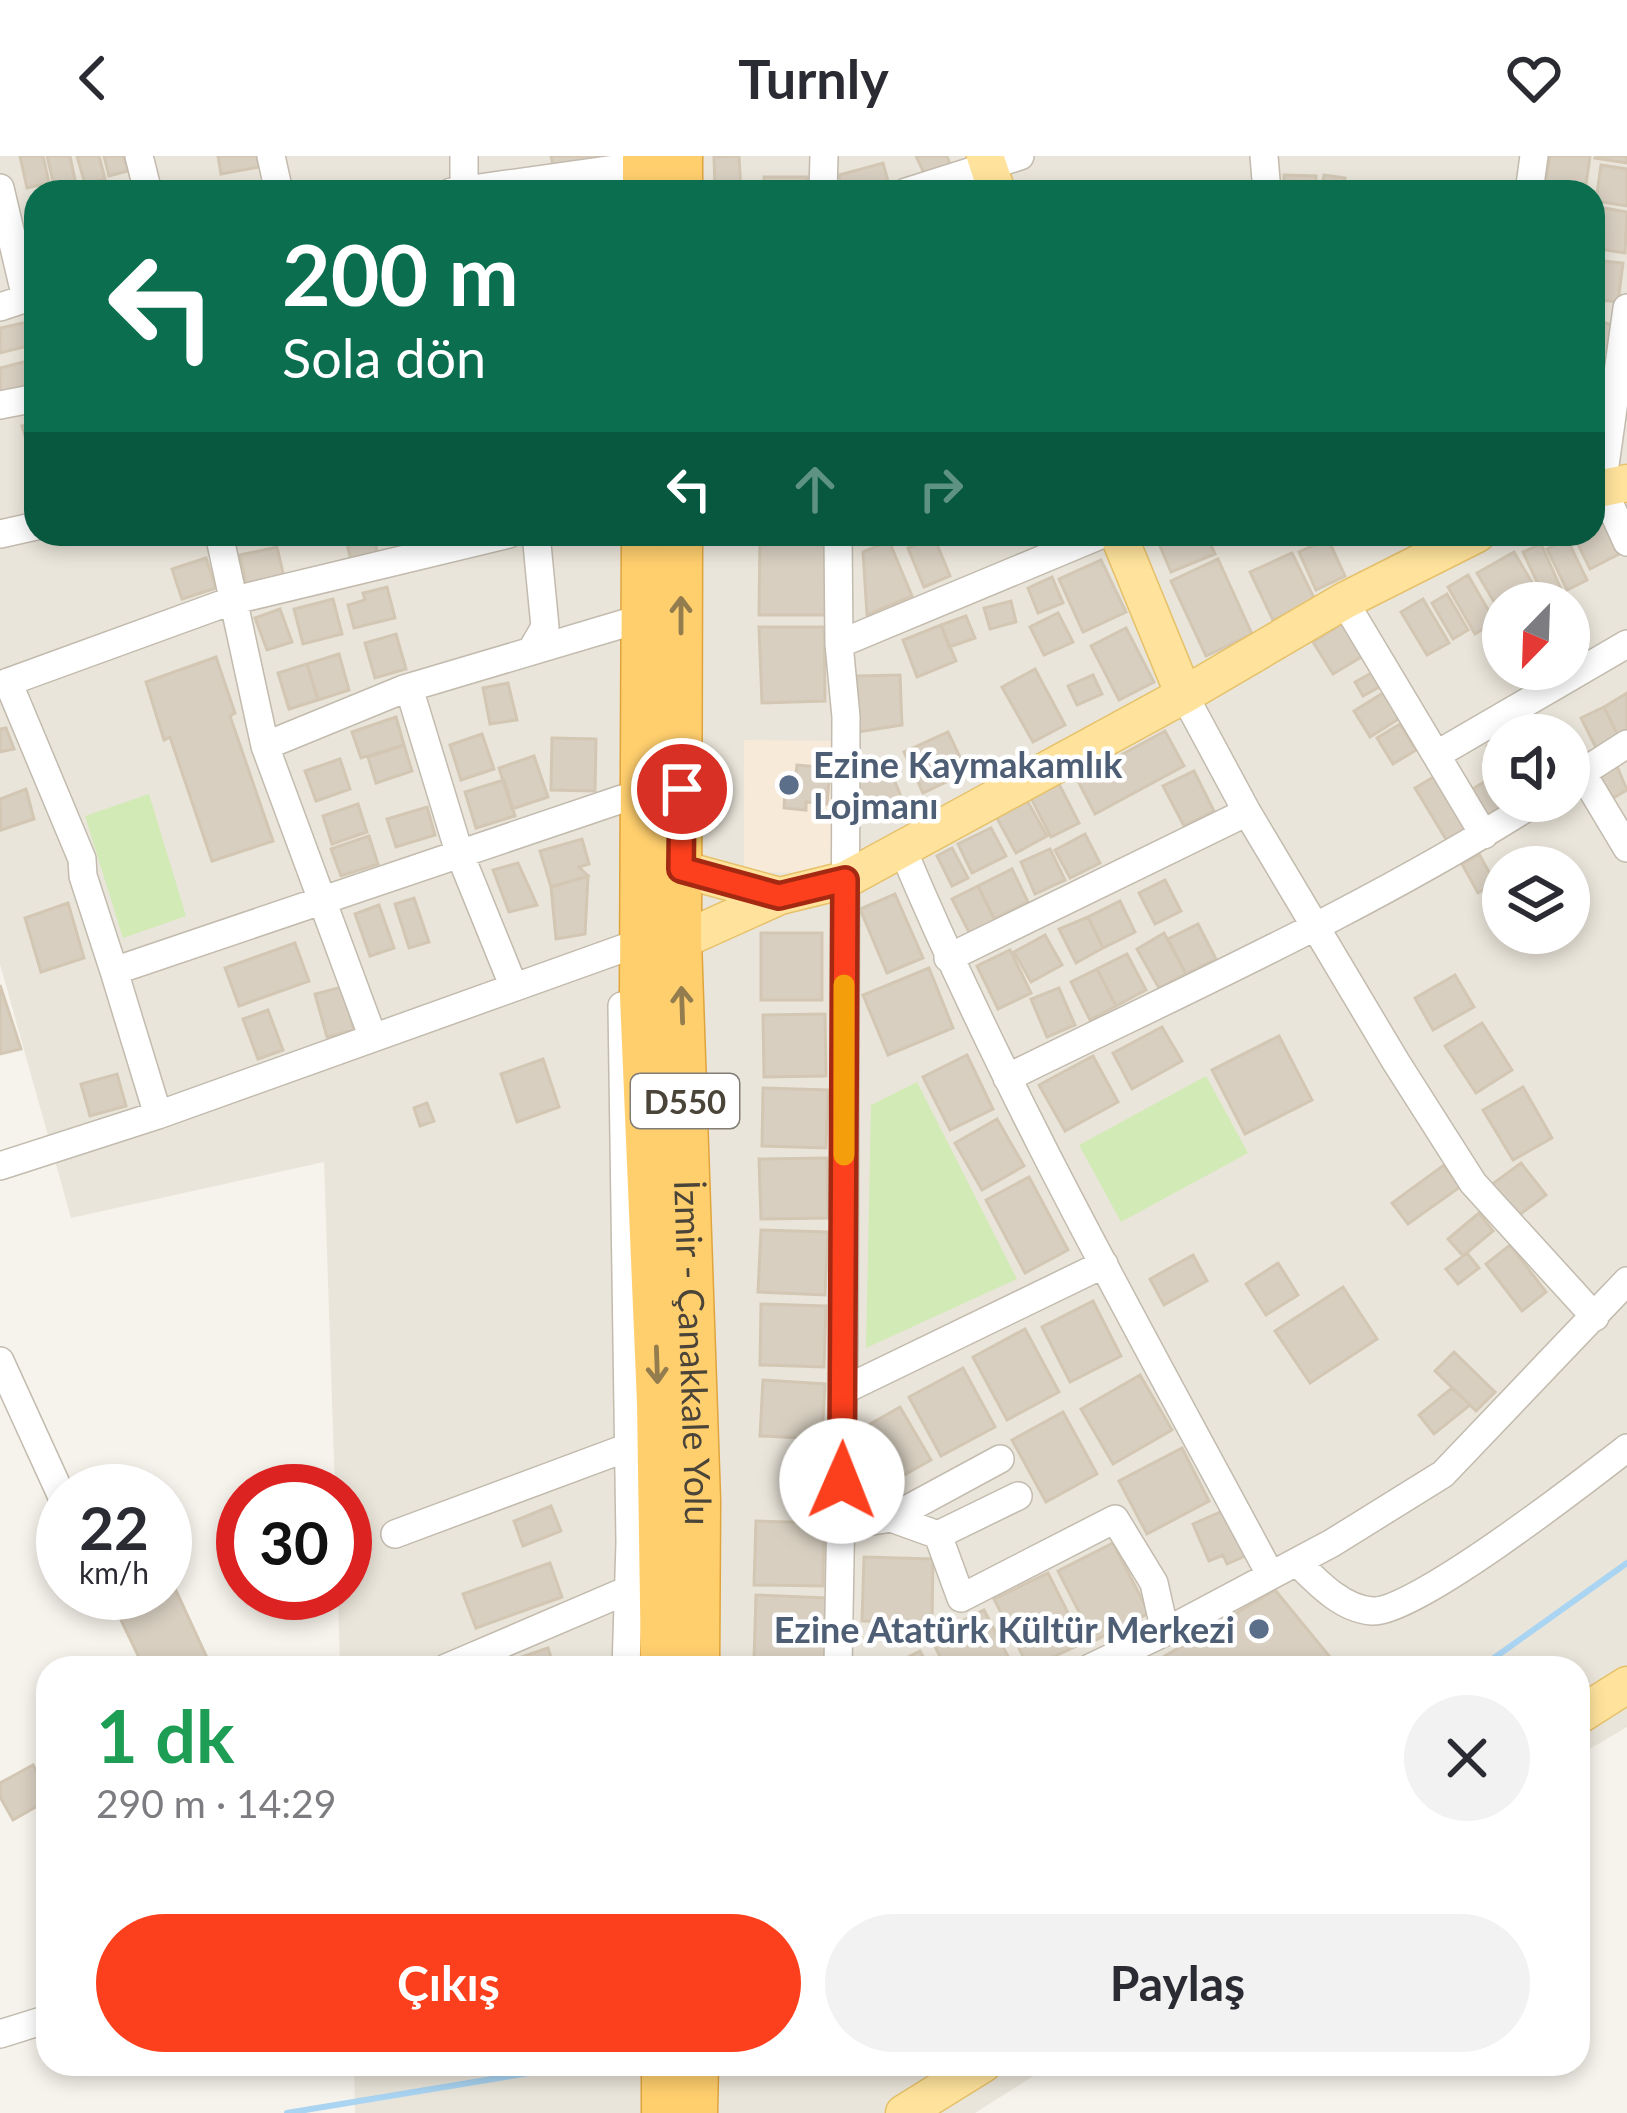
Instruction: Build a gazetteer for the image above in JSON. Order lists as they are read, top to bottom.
{
  "streets": {
    "highway": ["D550", "İzmir - Çanakkale Yolu"]
  },
  "places": ["Ezine Kaymakamlık Lojmanı", "Ezine Atatürk Kültür Merkezi"],
  "north": "bottom left",
  "page": {
    "header": "Turnly",
    "turn": ["200 m", "Sola dön"],
    "speed": "22 km/h",
    "limit": "30",
    "heading": ["1 dk", "290 m · 14:29"],
    "buttons": ["Çıkış", "Paylaş"]
  }
}
